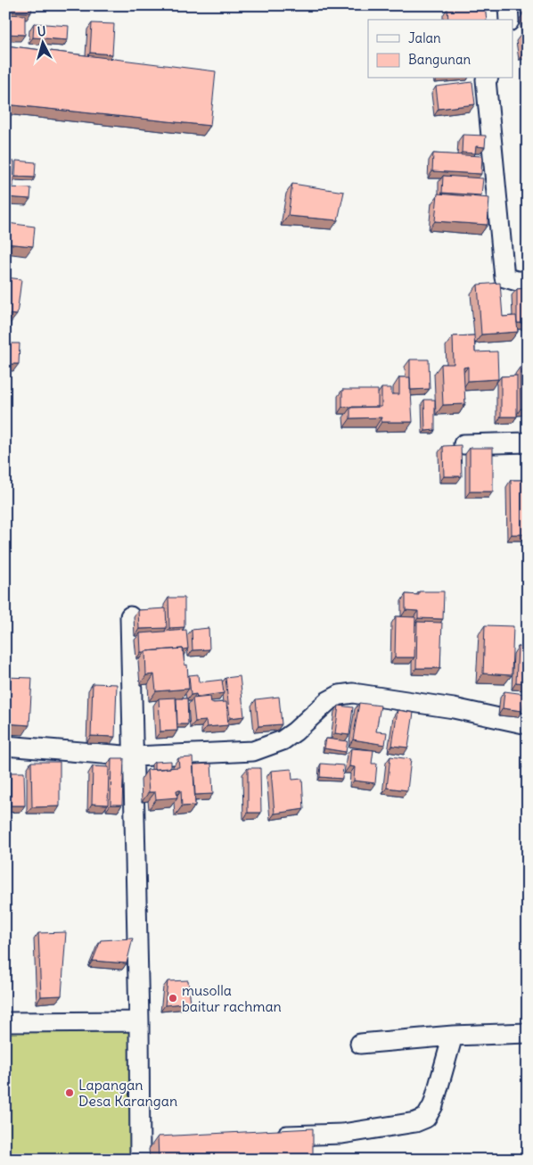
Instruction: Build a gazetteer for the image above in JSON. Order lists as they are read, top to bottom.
{
  "places": ["musolla baitur rachman", "Lapangan Desa Karangan"],
  "legend": ["Jalan", "Bangunan"],
  "north": "top"
}
